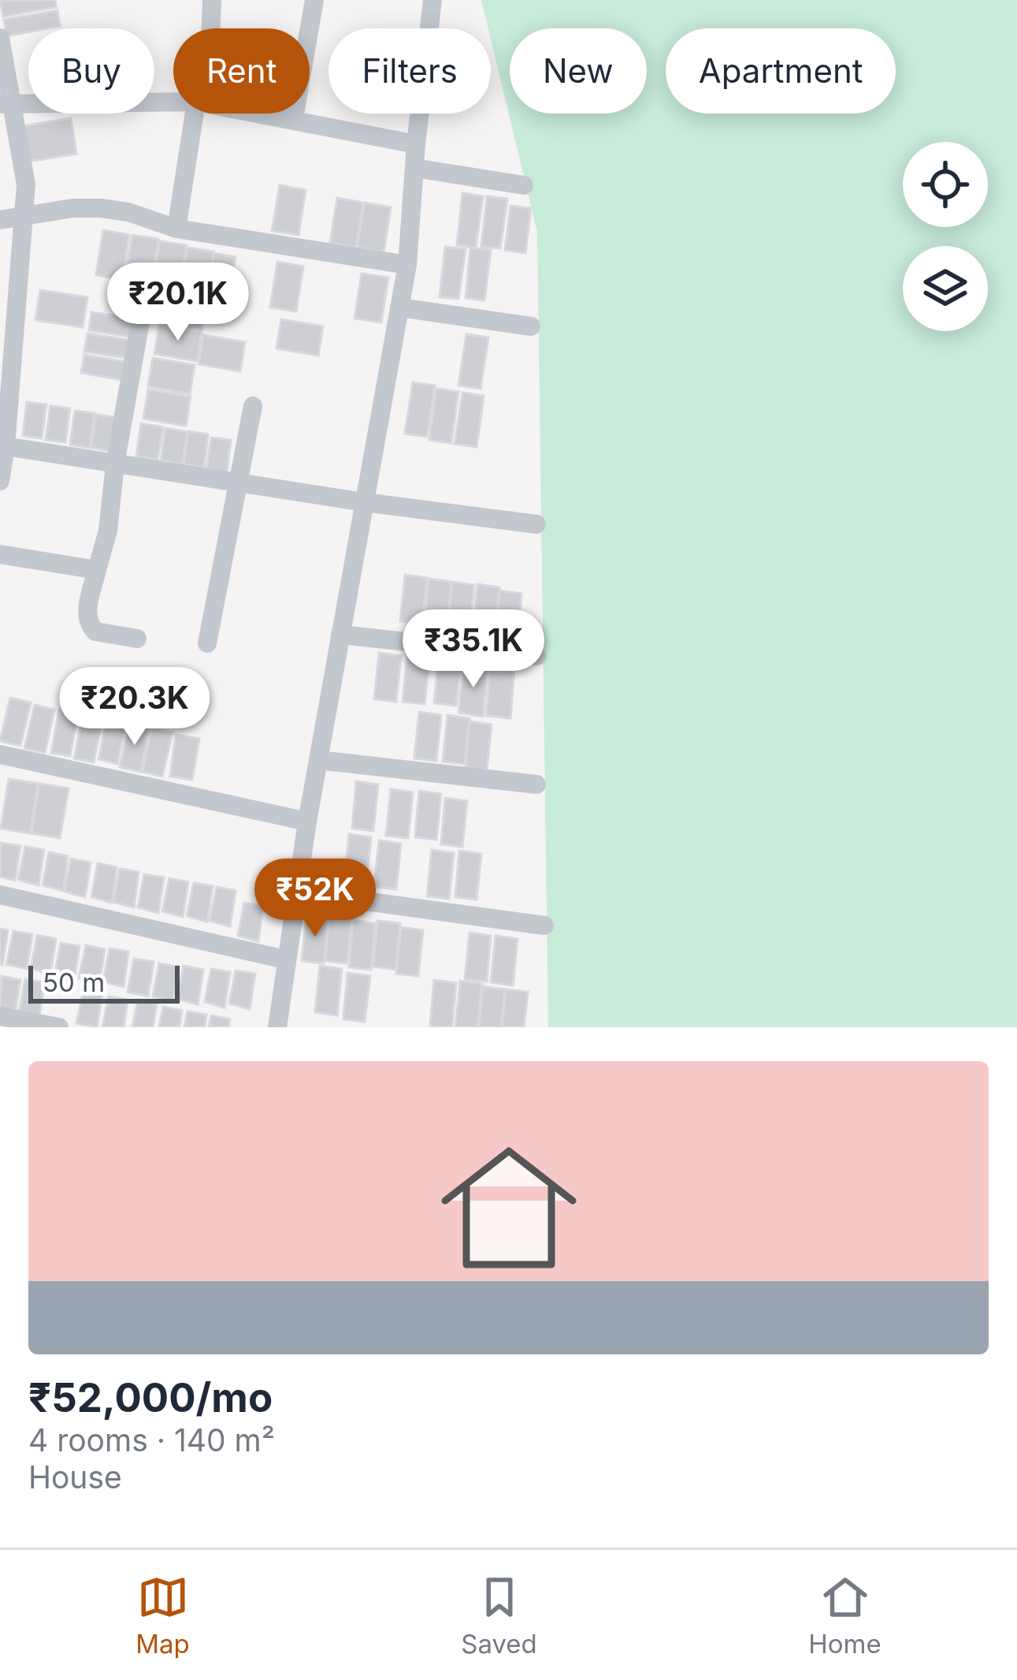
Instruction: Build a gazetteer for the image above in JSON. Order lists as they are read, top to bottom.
{
  "scale_bar": "50 m",
  "page": {
    "chip": [
      "Buy",
      "Rent",
      "Filters",
      "New",
      "Apartment"
    ],
    "price": [
      "₹20.1K",
      "₹35.1K",
      "₹20.3K",
      "₹52K"
    ],
    "scale": "50 m",
    "list": [
      {
        "name": "₹52,000/mo",
        "note": "4 rooms · 140 m² · House"
      }
    ],
    "tabs": ["Map", "Saved", "Home"]
  }
}
